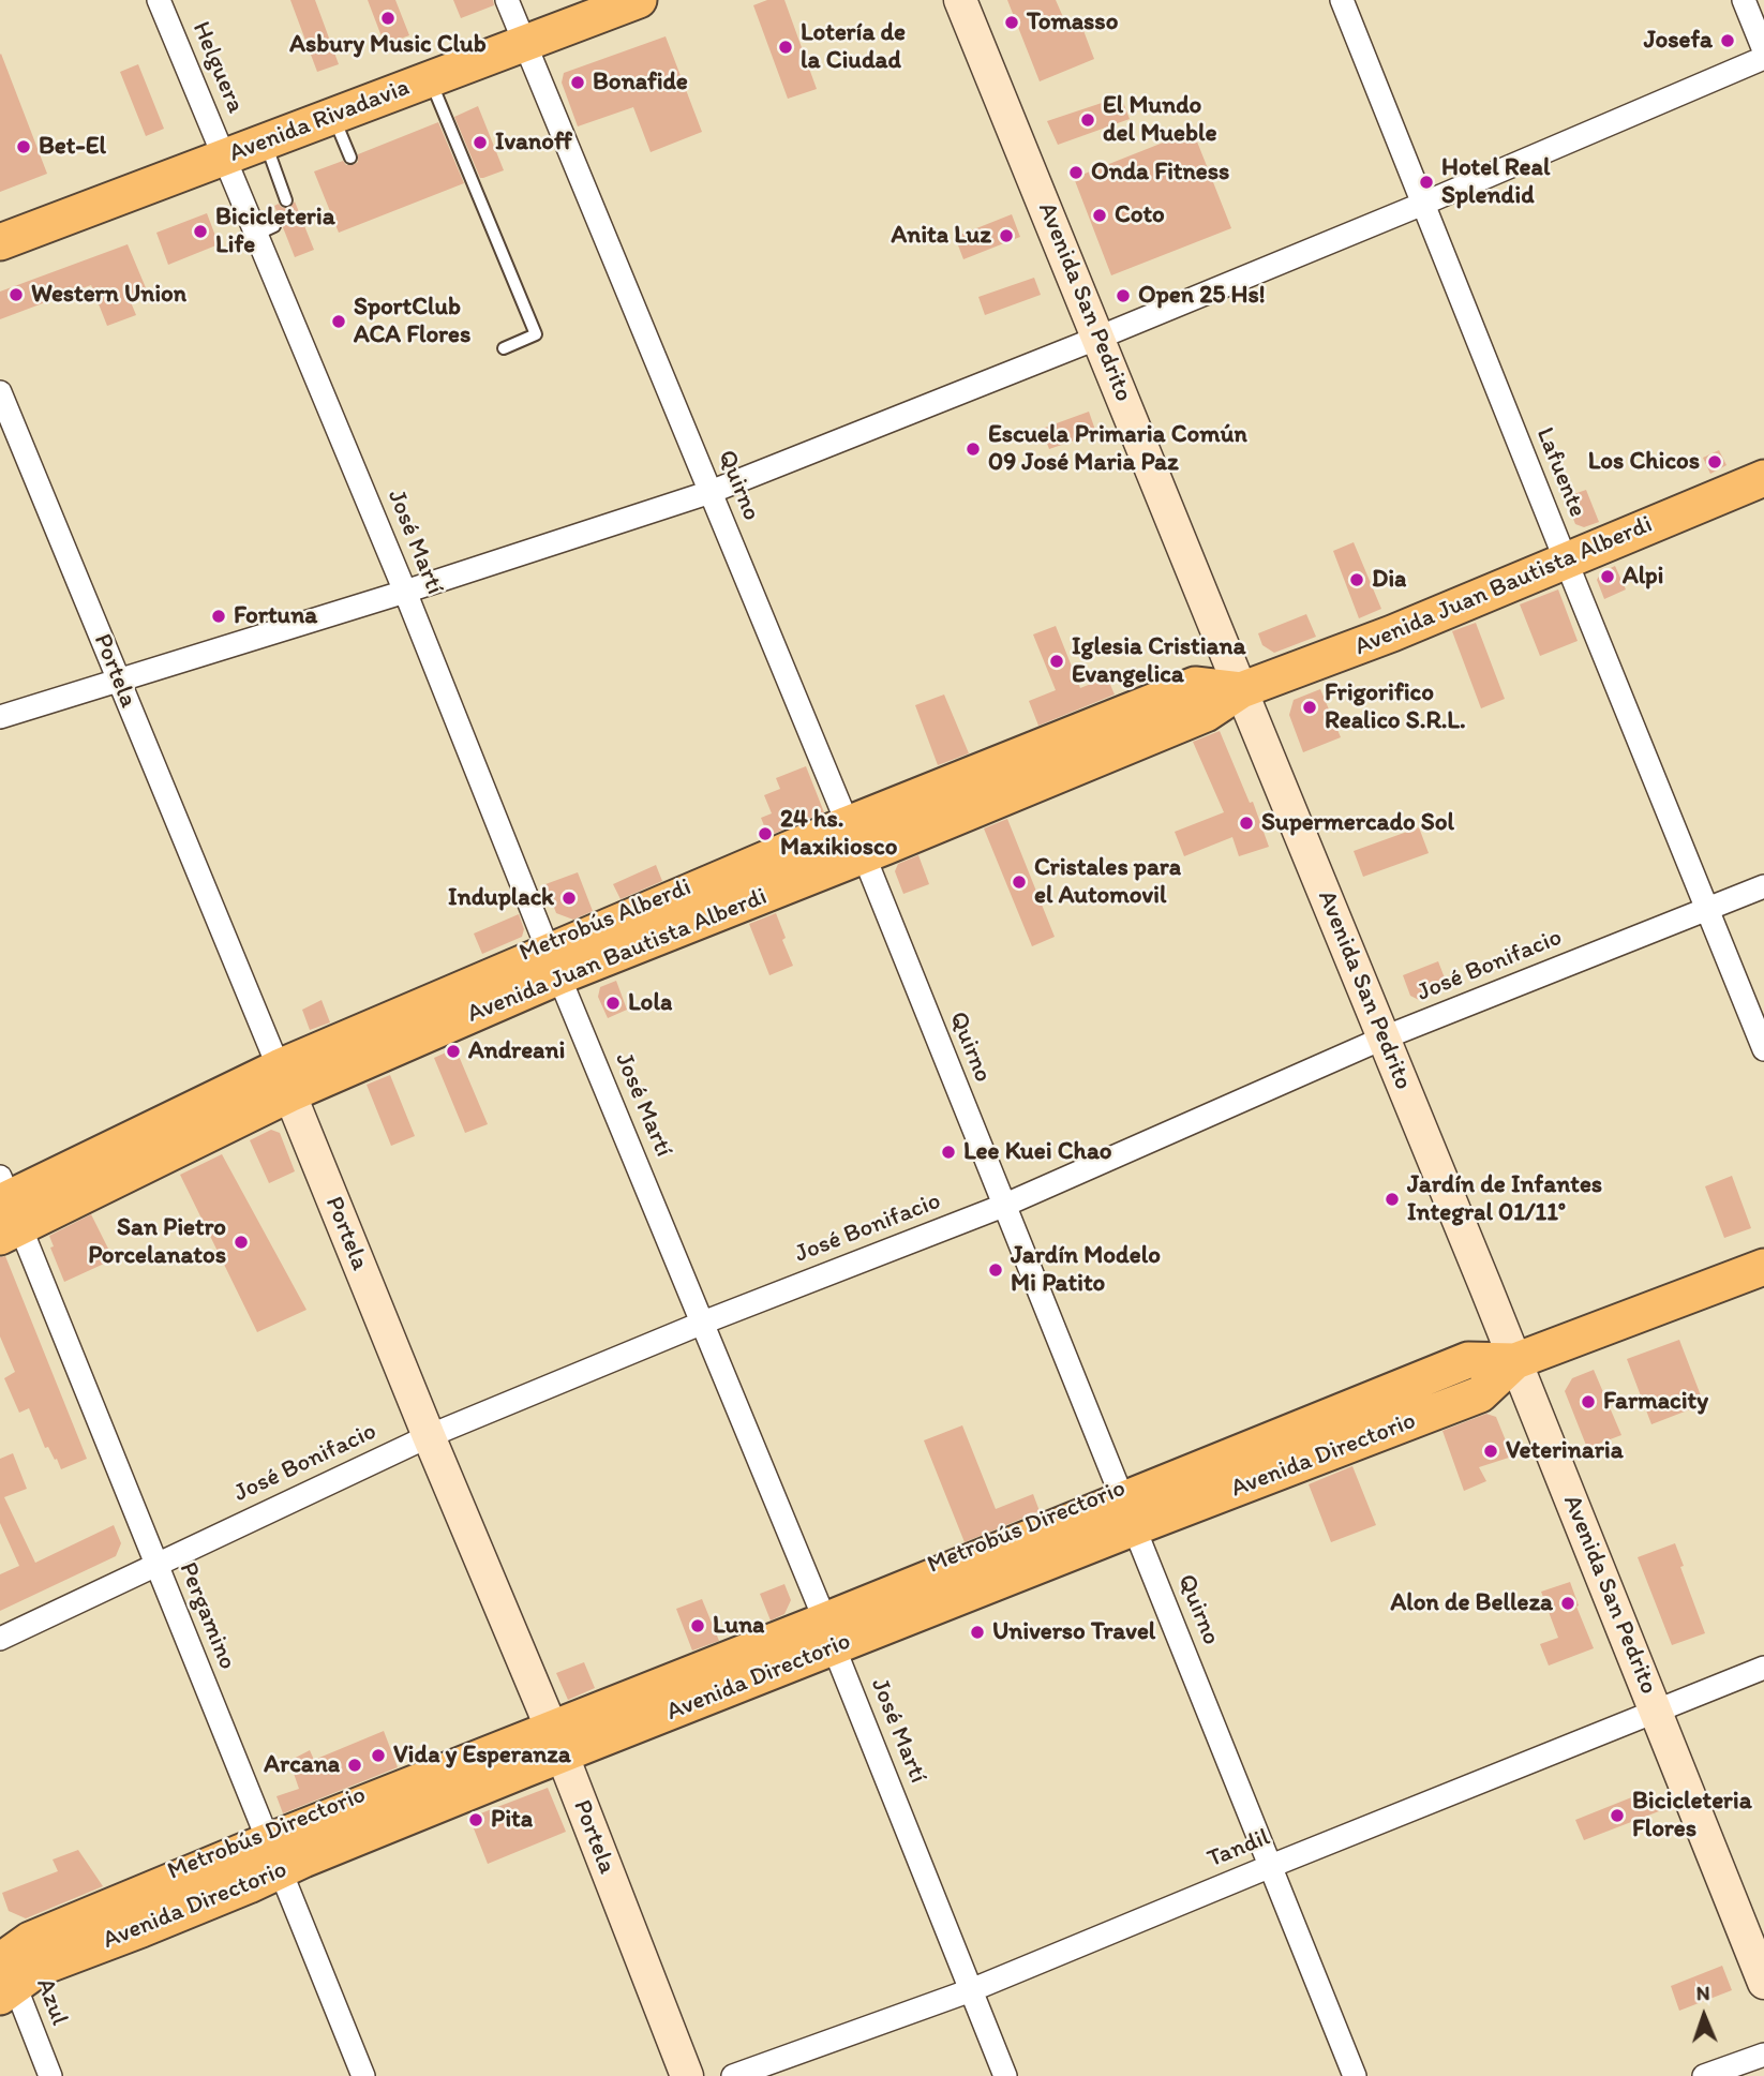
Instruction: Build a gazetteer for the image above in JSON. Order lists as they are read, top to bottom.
{
  "streets": {
    "main road": [
      "Avenida Rivadavia",
      "Avenida San Pedrito",
      "Avenida Juan Bautista Alberdi",
      "Portela",
      "Avenida Directorio"
    ],
    "street": [
      "Helguera",
      "Lafuente",
      "Quirno",
      "José Martí",
      "José Bonifacio",
      "Pergamino",
      "Tandil",
      "Azul"
    ],
    "lane": ["Metrobús Alberdi", "Metrobús Directorio"]
  },
  "crossings": [
    ["Helguera", "Avenida Rivadavia"],
    ["Helguera", "José Martí"],
    ["Avenida Rivadavia", "Quirno"],
    ["Avenida Rivadavia", "José Martí"],
    ["Avenida San Pedrito", "Avenida Juan Bautista Alberdi"],
    ["Avenida San Pedrito", "José Bonifacio"],
    ["Avenida San Pedrito", "Avenida Directorio"],
    ["Avenida San Pedrito", "Tandil"],
    ["Lafuente", "Avenida Juan Bautista Alberdi"],
    ["Lafuente", "José Bonifacio"],
    ["Quirno", "Avenida Juan Bautista Alberdi"],
    ["Quirno", "José Bonifacio"],
    ["Quirno", "Avenida Directorio"],
    ["Quirno", "Metrobús Directorio"],
    ["Quirno", "Tandil"],
    ["José Martí", "Avenida Juan Bautista Alberdi"],
    ["José Martí", "Metrobús Alberdi"],
    ["José Martí", "José Bonifacio"],
    ["José Martí", "Avenida Directorio"],
    ["José Martí", "Tandil"],
    ["Avenida Juan Bautista Alberdi", "Portela"],
    ["Avenida Juan Bautista Alberdi", "Metrobús Alberdi"],
    ["Avenida Juan Bautista Alberdi", "Pergamino"],
    ["Portela", "José Bonifacio"],
    ["Portela", "Avenida Directorio"],
    ["José Bonifacio", "Pergamino"],
    ["Avenida Directorio", "Metrobús Directorio"],
    ["Avenida Directorio", "Pergamino"],
    ["Avenida Directorio", "Azul"]
  ],
  "places": [
    "Asbury Music Club",
    "Tomasso",
    "Josefa",
    "Lotería de la Ciudad",
    "Bonafide",
    "El Mundo del Mueble",
    "Ivanoff",
    "Bet-El",
    "Onda Fitness",
    "Hotel Real Splendid",
    "Coto",
    "Bicicleteria Life",
    "Anita Luz",
    "Western Union",
    "Open 25 Hs!",
    "SportClub ACA Flores",
    "Escuela Primaria Común 09 José Maria Paz",
    "Los Chicos",
    "Alpi",
    "Dia",
    "Fortuna",
    "Iglesia Cristiana Evangelica",
    "Frigorifico Realico S.R.L.",
    "Supermercado Sol",
    "24 hs. Maxikiosco",
    "Cristales para el Automovil",
    "Induplack",
    "Lola",
    "Andreani",
    "Lee Kuei Chao",
    "Jardín de Infantes Integral 01/11°",
    "San Pietro Porcelanatos",
    "Jardín Modelo Mi Patito",
    "Farmacity",
    "Veterinaria",
    "Alon de Belleza",
    "Luna",
    "Universo Travel",
    "Vida y Esperanza",
    "Arcana",
    "Bicicleteria Flores",
    "Pita"
  ],
  "north": "top"
}
